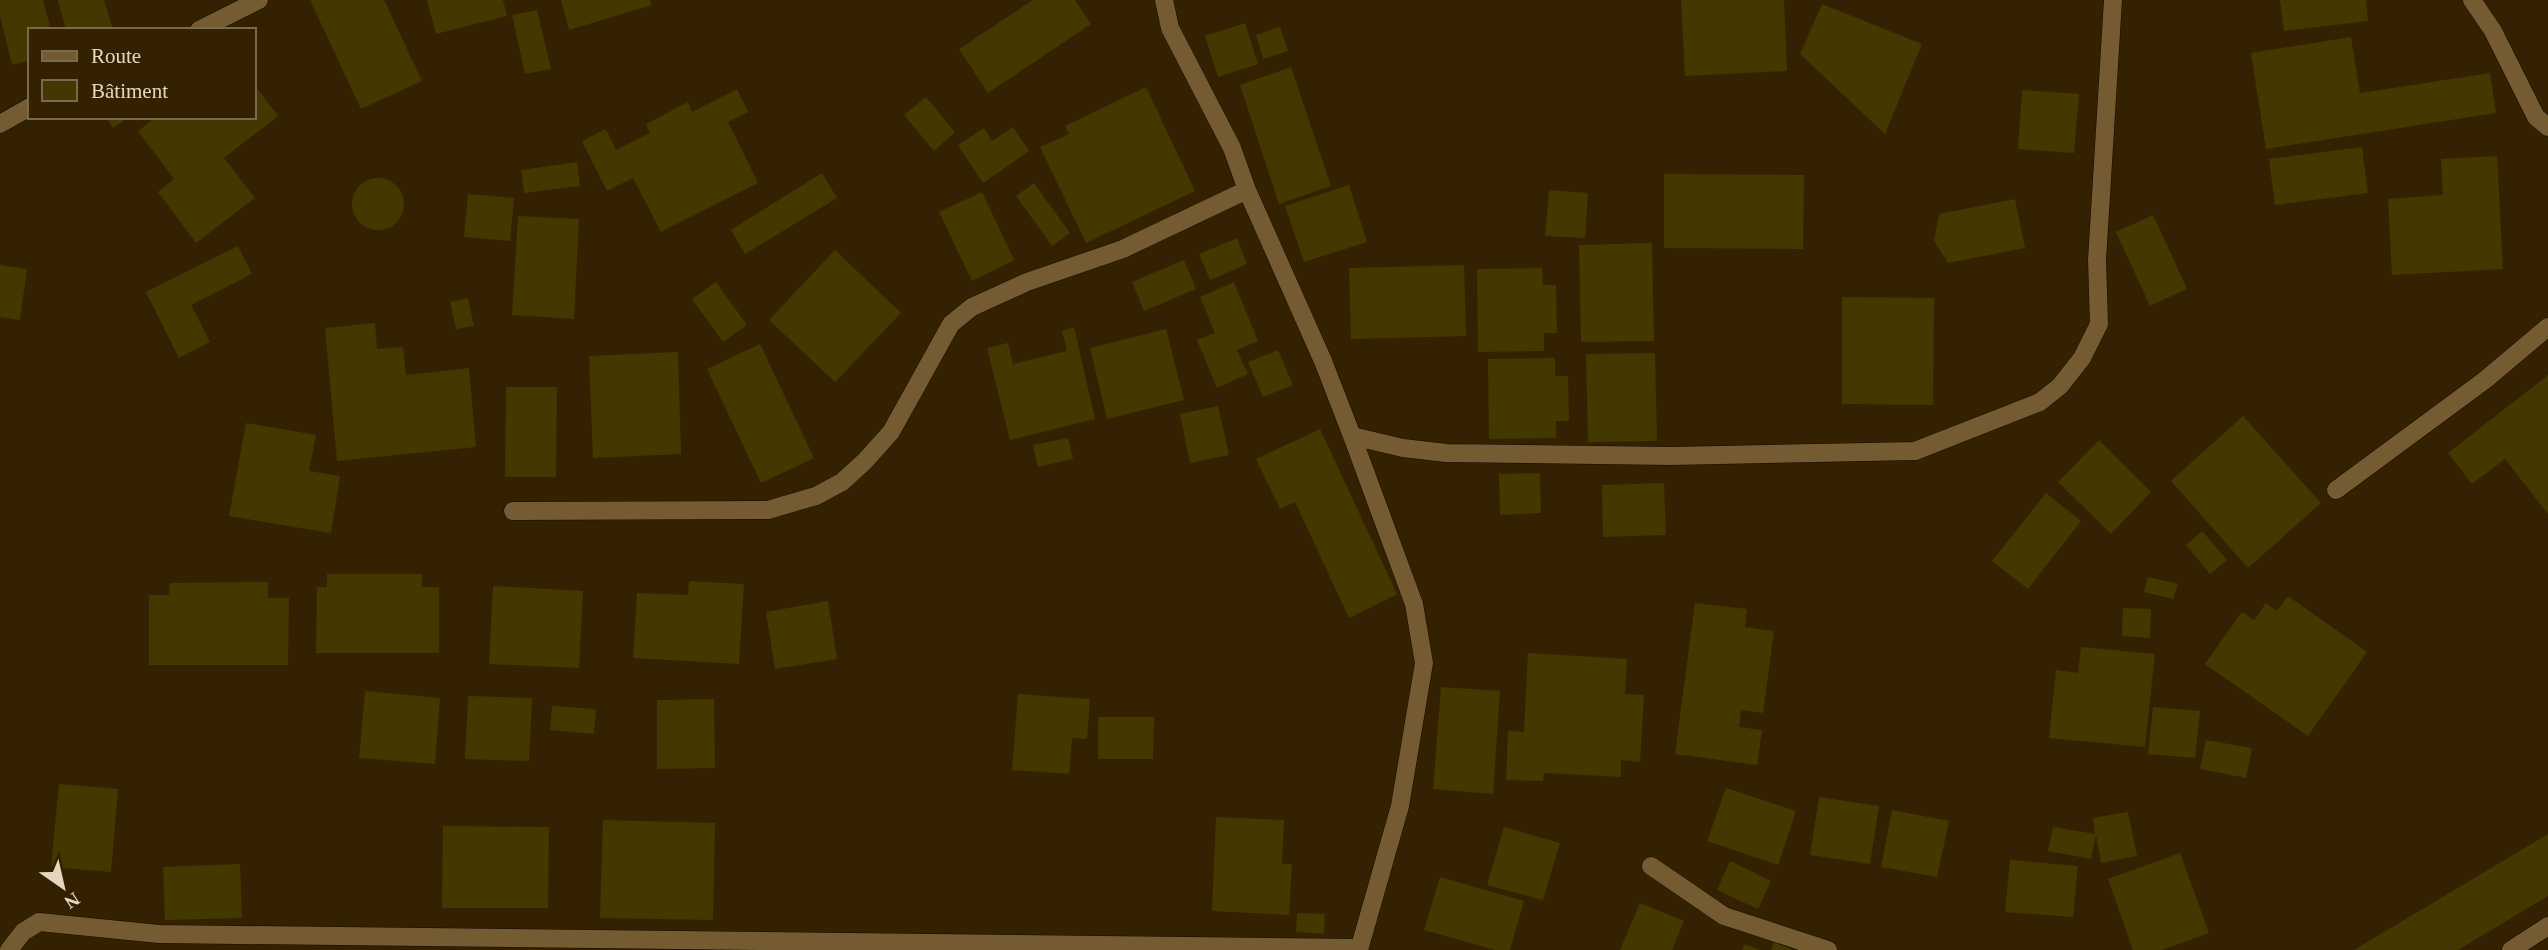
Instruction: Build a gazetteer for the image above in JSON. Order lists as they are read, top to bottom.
{
  "legend": ["Route", "Bâtiment"],
  "north": "bottom right"
}
